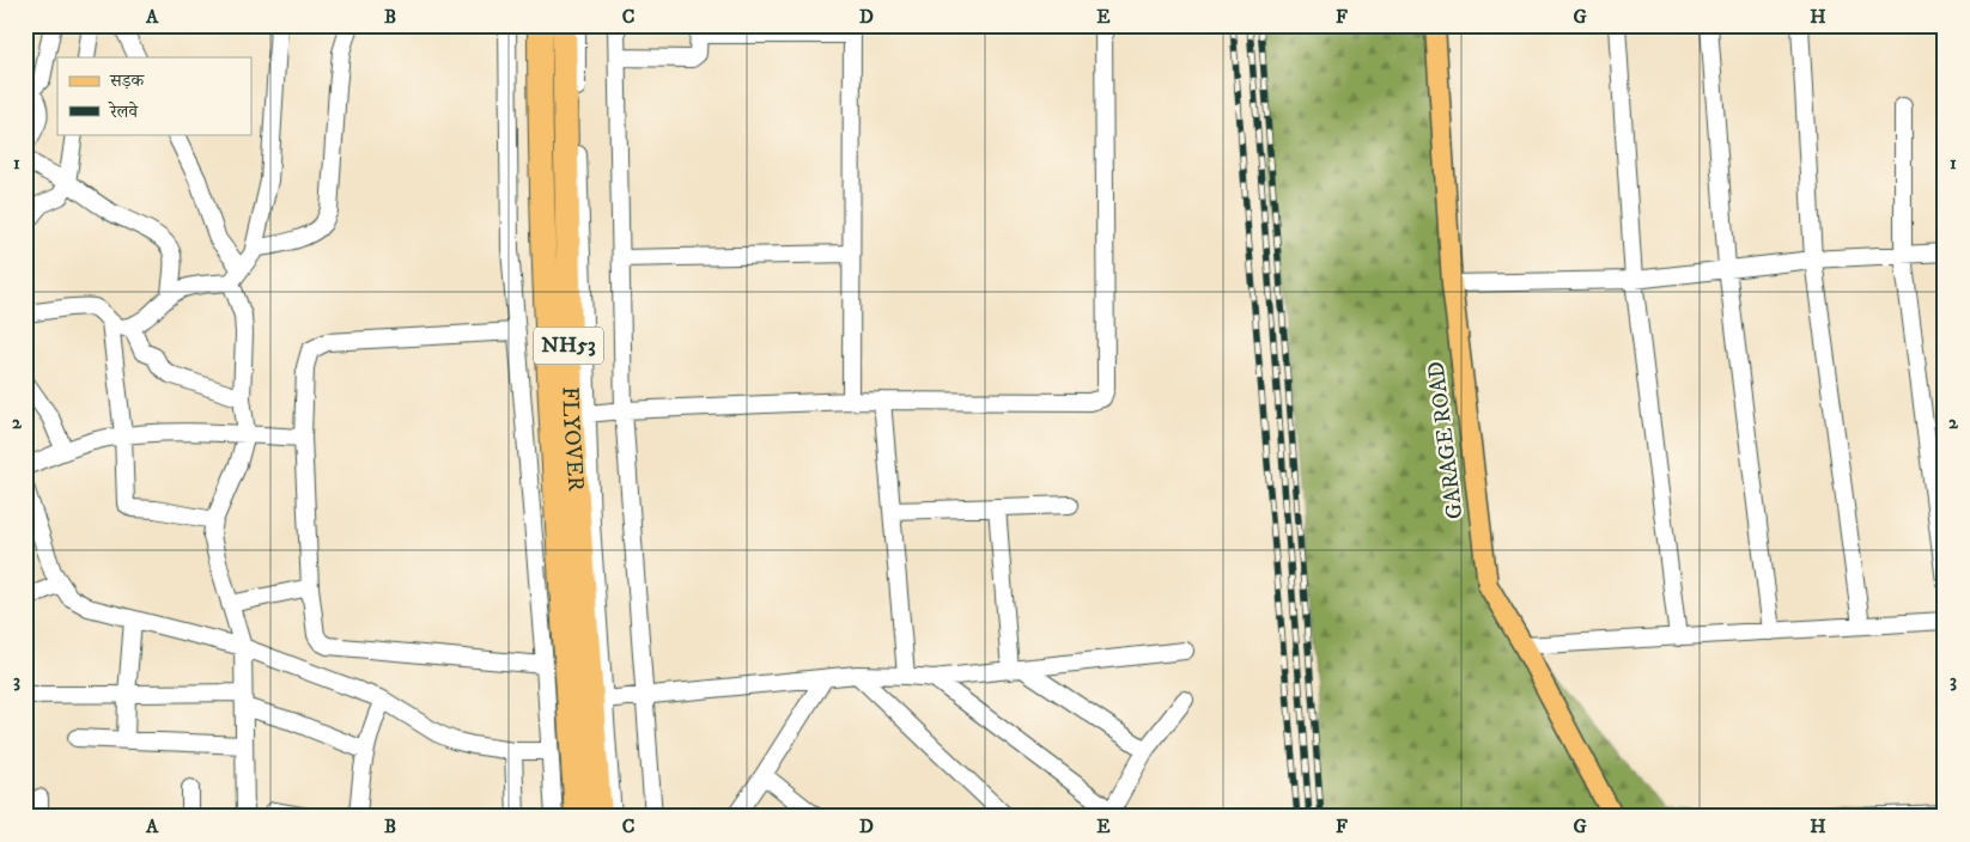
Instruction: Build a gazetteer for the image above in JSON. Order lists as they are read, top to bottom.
{
  "streets": {
    "highway": ["NH53", "FLYOVER"],
    "main road": ["GARAGE ROAD"]
  },
  "legend": ["सड़क", "रेलवे"],
  "grid": {
    "columns": [
      "A",
      "B",
      "C",
      "D",
      "E",
      "F",
      "G",
      "H"
    ],
    "rows": ["1", "2", "3"]
  }
}
